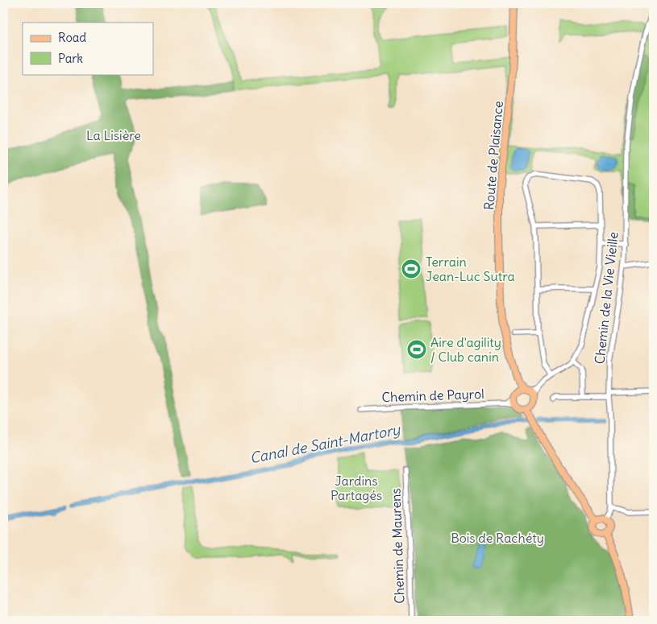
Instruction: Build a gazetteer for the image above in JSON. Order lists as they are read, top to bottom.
{
  "streets": {
    "main road": ["Route de Plaisance"],
    "street": ["Chemin de la Vie Vieille", "Chemin de Payrol", "Chemin de Maurens"]
  },
  "crossings": [
    ["Route de Plaisance", "Chemin de Payrol"]
  ],
  "water": ["Canal de Saint-Martory"],
  "parks": ["La Lisière", "Jardins Partagés", "Bois de Rachéty"],
  "places": {
    "sports": ["Terrain Jean-Luc Sutra", "Aire d'agility / Club canin"]
  },
  "legend": ["Road", "Park"]
}
